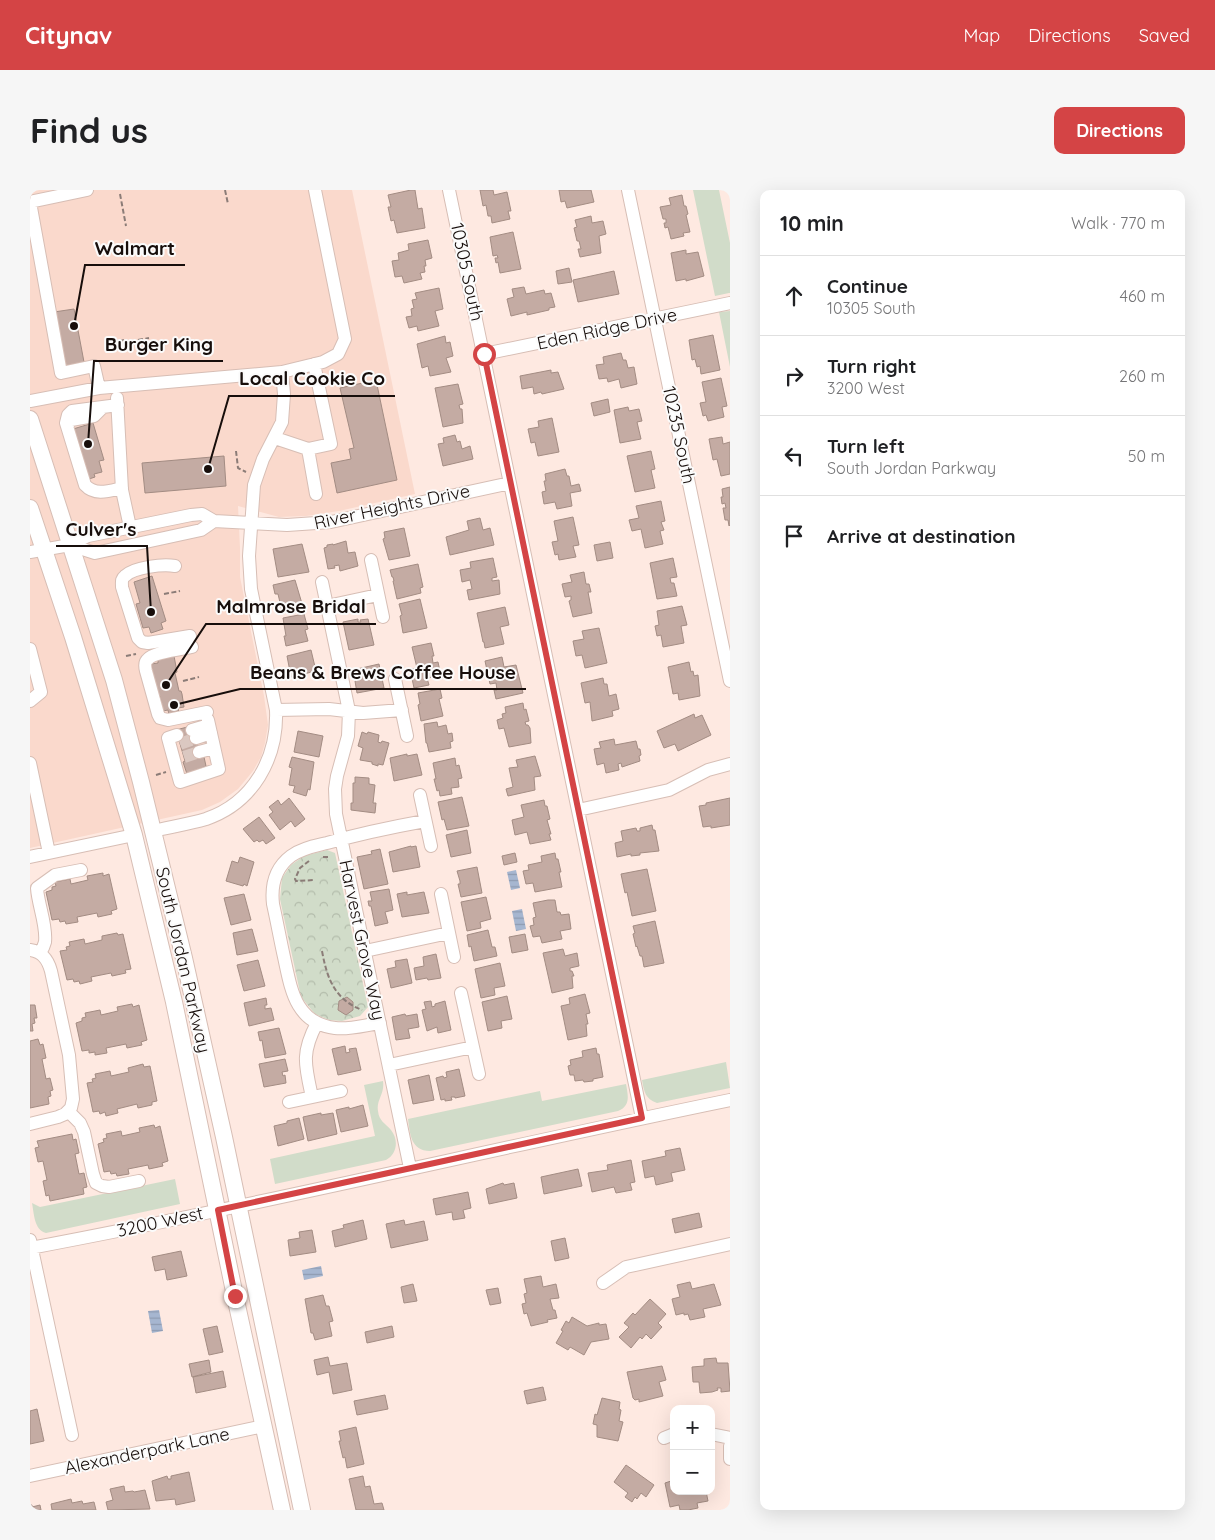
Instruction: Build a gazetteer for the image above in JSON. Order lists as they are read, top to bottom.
{
  "streets": {
    "main road": ["South Jordan Parkway"],
    "street": [
      "10305 South",
      "Eden Ridge Drive",
      "10235 South",
      "River Heights Drive",
      "Harvest Grove Way",
      "3200 West",
      "Alexanderpark Lane"
    ]
  },
  "crossings": [
    ["10305 South", "Eden Ridge Drive"],
    ["10305 South", "River Heights Drive"],
    ["10305 South", "3200 West"],
    ["Eden Ridge Drive", "10235 South"],
    ["River Heights Drive", "South Jordan Parkway"],
    ["Harvest Grove Way", "3200 West"],
    ["South Jordan Parkway", "3200 West"],
    ["South Jordan Parkway", "Alexanderpark Lane"]
  ],
  "places": [
    "Walmart",
    "Burger King",
    "Local Cookie Co",
    "Culver's",
    "Malmrose Bridal",
    "Beans & Brews Coffee House"
  ],
  "page": {
    "header": "Citynav",
    "nav": ["Map", "Directions", "Saved"],
    "buttons": "Directions",
    "title": "Find us",
    "heading": ["10 min", "Walk · 770 m"],
    "list": [
      ["Continue", "10305 South", "460 m"],
      ["Turn right", "3200 West", "260 m"],
      ["Turn left", "South Jordan Parkway", "50 m"],
      "Arrive at destination"
    ],
    "map_buttons": ["+", "−"]
  }
}
